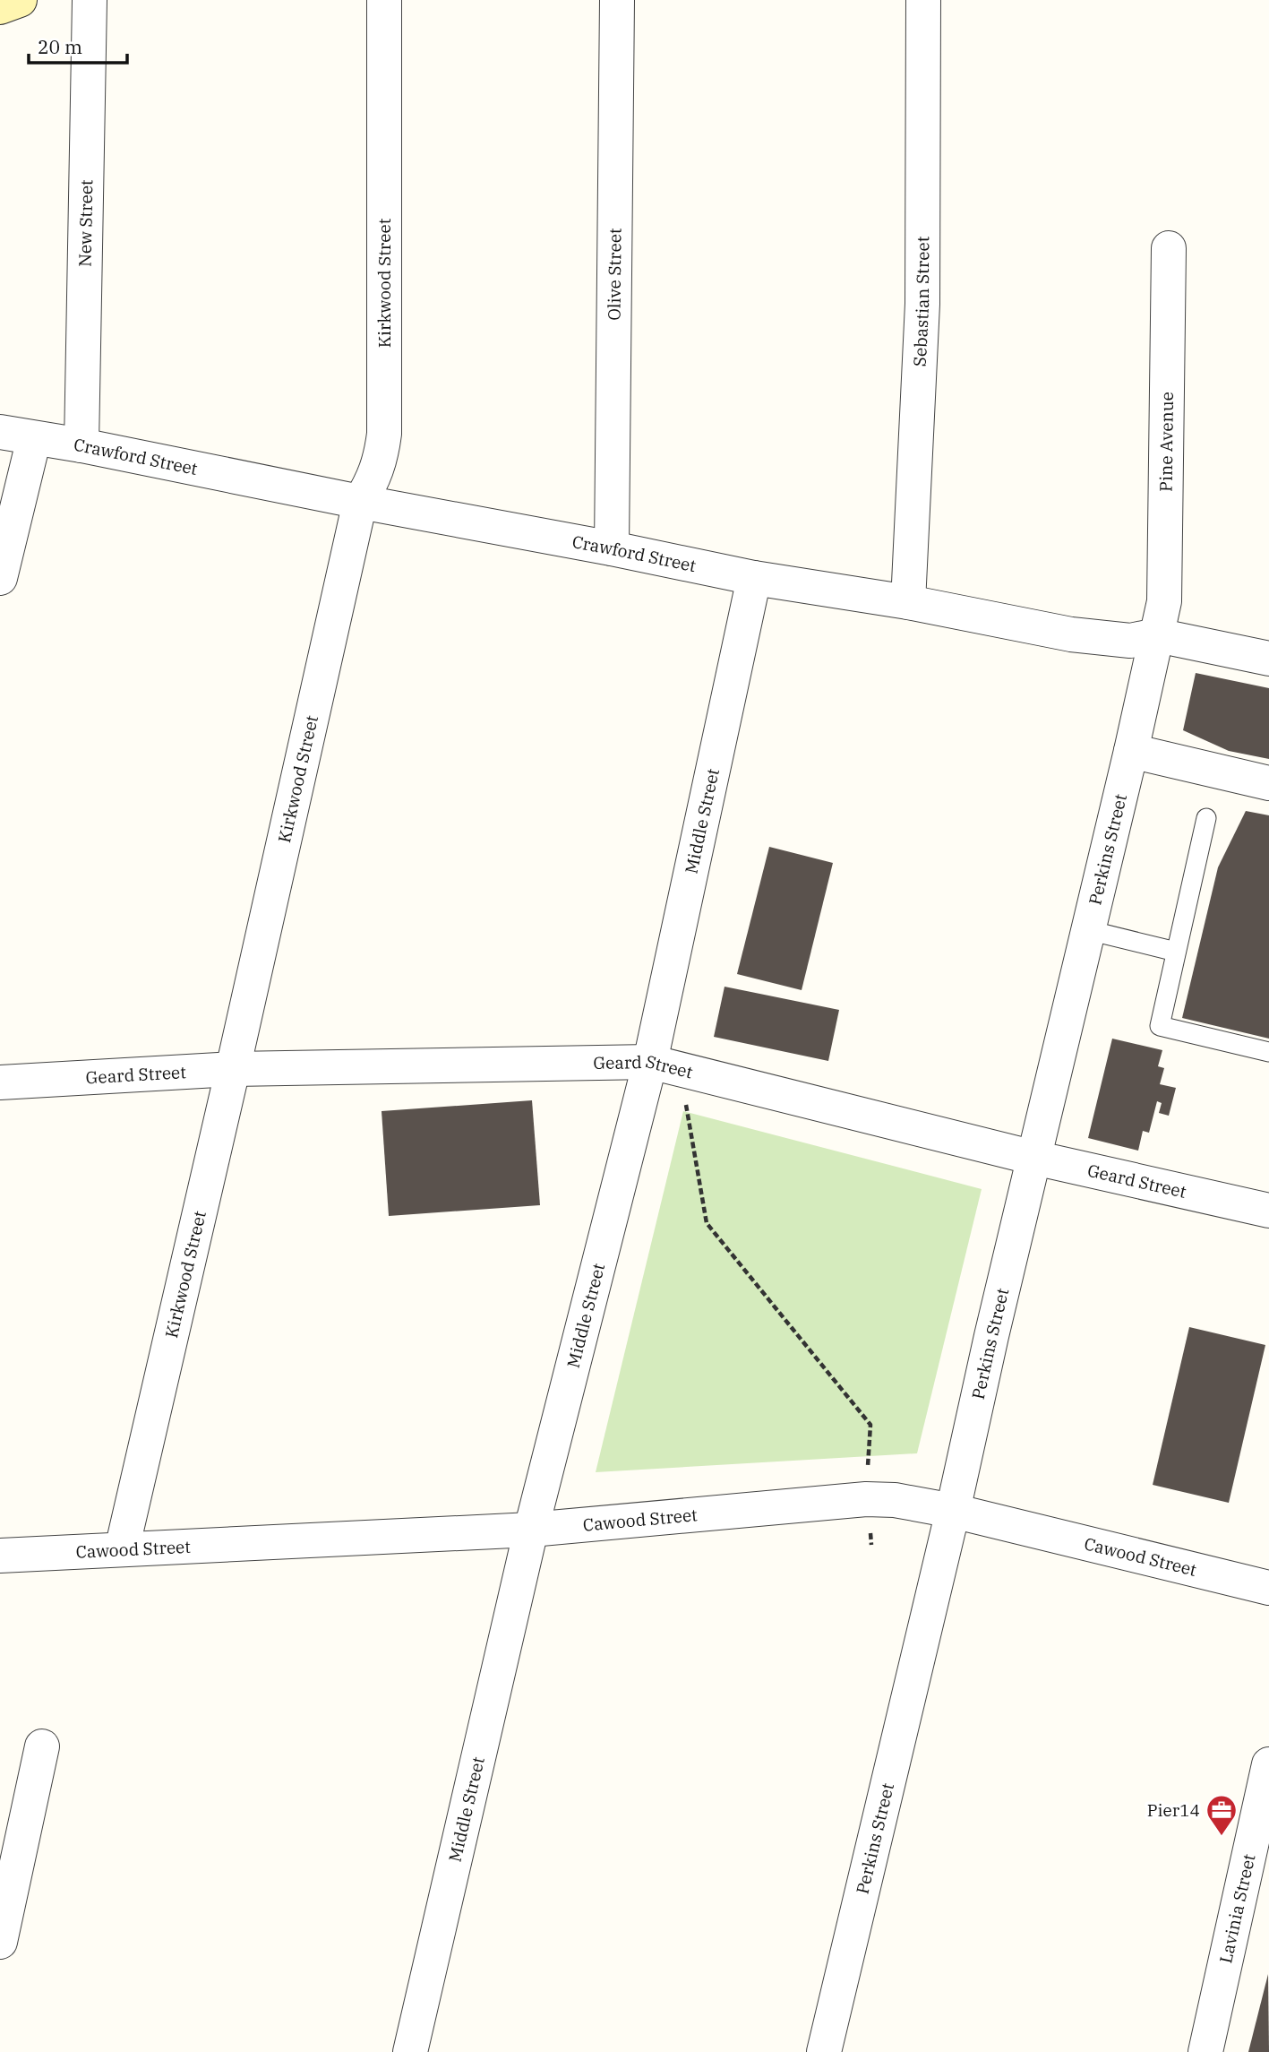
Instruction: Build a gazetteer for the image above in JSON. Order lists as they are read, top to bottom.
{
  "streets": {
    "street": [
      "New Street",
      "Olive Street",
      "Kirkwood Street",
      "Sebastian Street",
      "Pine Avenue",
      "Crawford Street",
      "Middle Street",
      "Perkins Street",
      "Geard Street",
      "Cawood Street",
      "Lavinia Street"
    ]
  },
  "crossings": [
    ["New Street", "Crawford Street"],
    ["Olive Street", "Crawford Street"],
    ["Kirkwood Street", "Crawford Street"],
    ["Kirkwood Street", "Geard Street"],
    ["Kirkwood Street", "Cawood Street"],
    ["Sebastian Street", "Crawford Street"],
    ["Pine Avenue", "Crawford Street"],
    ["Pine Avenue", "Perkins Street"],
    ["Crawford Street", "Middle Street"],
    ["Crawford Street", "Perkins Street"],
    ["Middle Street", "Geard Street"],
    ["Middle Street", "Cawood Street"],
    ["Perkins Street", "Geard Street"],
    ["Perkins Street", "Cawood Street"]
  ],
  "places": {
    "office": ["Pier14"]
  },
  "scale_bar": "20 m"
}
